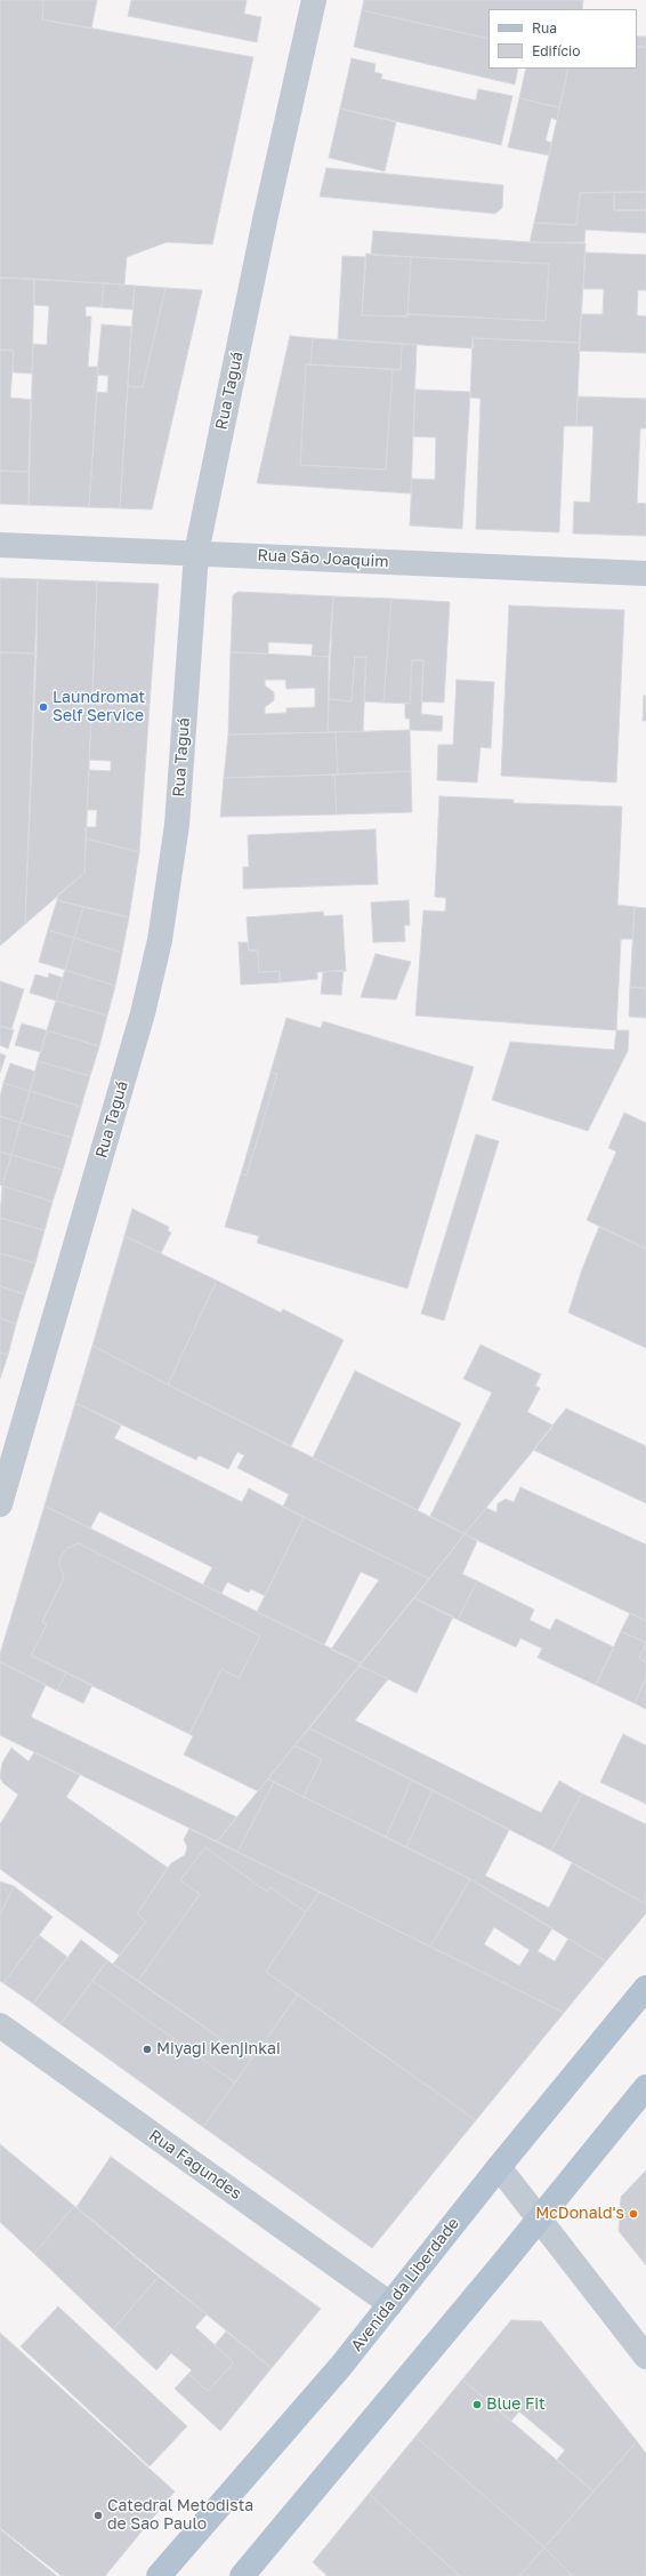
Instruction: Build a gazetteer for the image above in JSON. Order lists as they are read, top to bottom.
{
  "streets": {
    "main road": ["Avenida da Liberdade"],
    "street": ["Rua Taguá", "Rua São Joaquim", "Rua Fagundes"]
  },
  "crossings": [
    ["Rua Taguá", "Rua São Joaquim"],
    ["Rua Fagundes", "Avenida da Liberdade"]
  ],
  "places": [
    "Laundromat Self Service",
    "Miyagi Kenjinkai",
    "McDonald's",
    "Blue Fit",
    "Catedral Metodista de Sao Paulo"
  ],
  "legend": ["Rua", "Edifício"]
}
